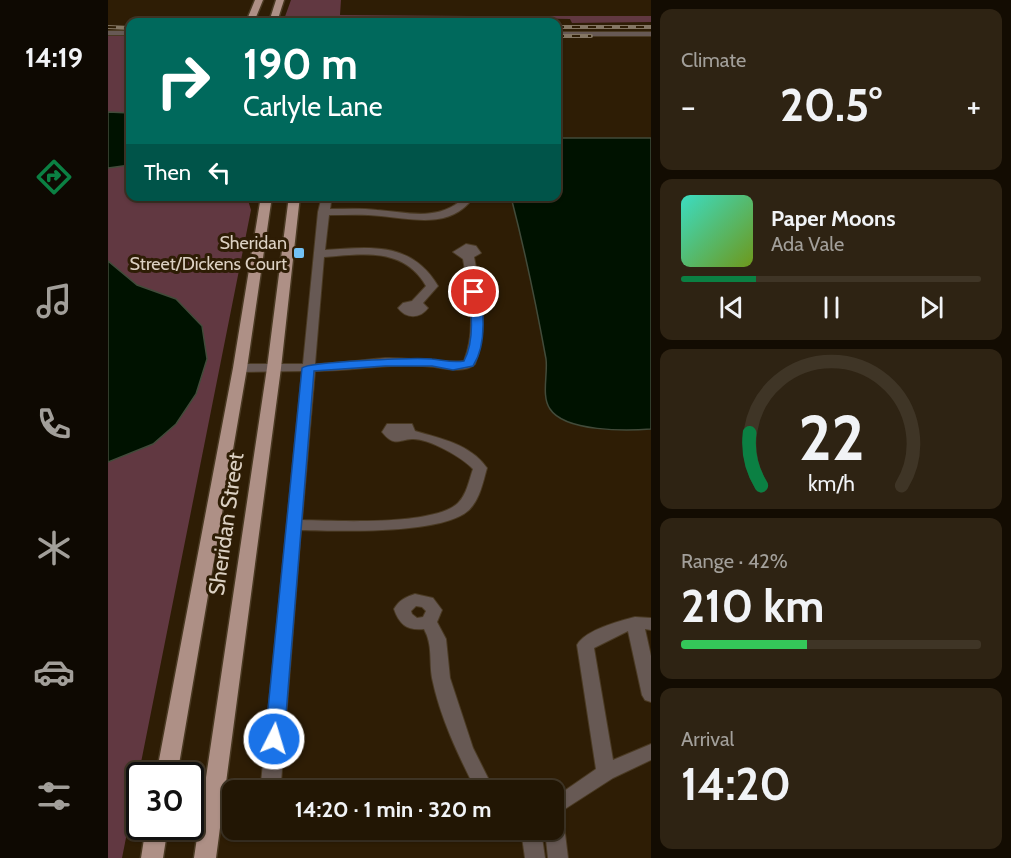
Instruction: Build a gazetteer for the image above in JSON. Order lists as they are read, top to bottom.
{
  "streets": {
    "main road": ["Sheridan Street"]
  },
  "places": {
    "transit": ["Sheridan Street/Dickens Court"]
  },
  "page": {
    "tabs": "14:19",
    "tile": [
      "Climate",
      ["Range · 42%", "210 km"],
      ["Arrival", "14:20"]
    ],
    "turn": ["190 m", "Carlyle Lane"],
    "heat": ["−", "20.5°", "+"],
    "then": "Then",
    "song": ["Paper Moons", "Ada Vale"],
    "limit": "30",
    "trip": "14:20 · 1 min · 320 m",
    "gauge": ["22", "km/h"]
  }
}
